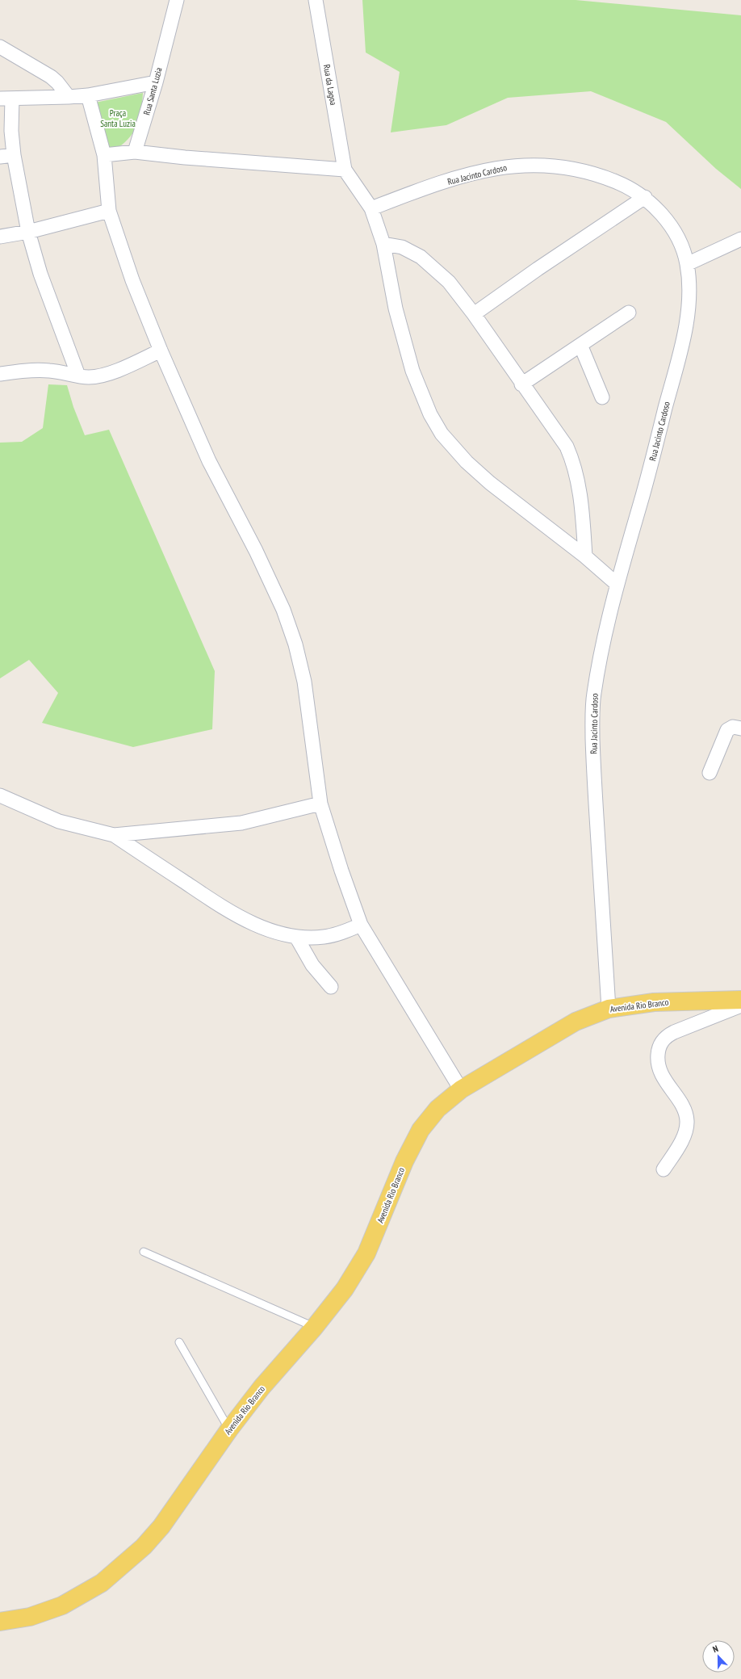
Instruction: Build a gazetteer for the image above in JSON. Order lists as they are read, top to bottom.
{
  "streets": {
    "main road": ["Avenida Rio Branco"],
    "street": ["Rua da Lagoa", "Rua Santa Luzia", "Rua Jacinto Cardoso"]
  },
  "crossings": [
    ["Rua Jacinto Cardoso", "Avenida Rio Branco"]
  ],
  "parks": ["Praça Santa Luzia"],
  "north": "top"
}
